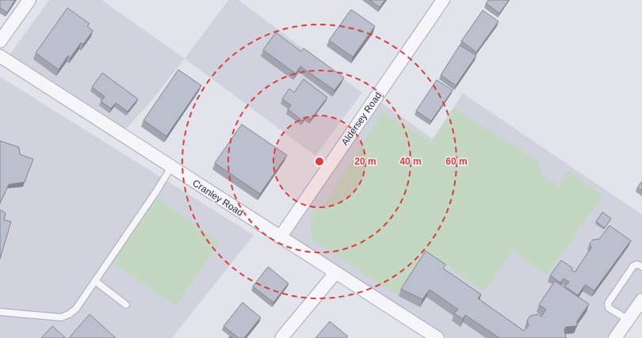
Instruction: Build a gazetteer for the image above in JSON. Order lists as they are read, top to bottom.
{
  "streets": {
    "street": ["Aldersey Road", "Cranley Road"]
  },
  "crossings": [
    ["Aldersey Road", "Cranley Road"]
  ],
  "rings": ["20 m", "40 m", "60 m"]
}
